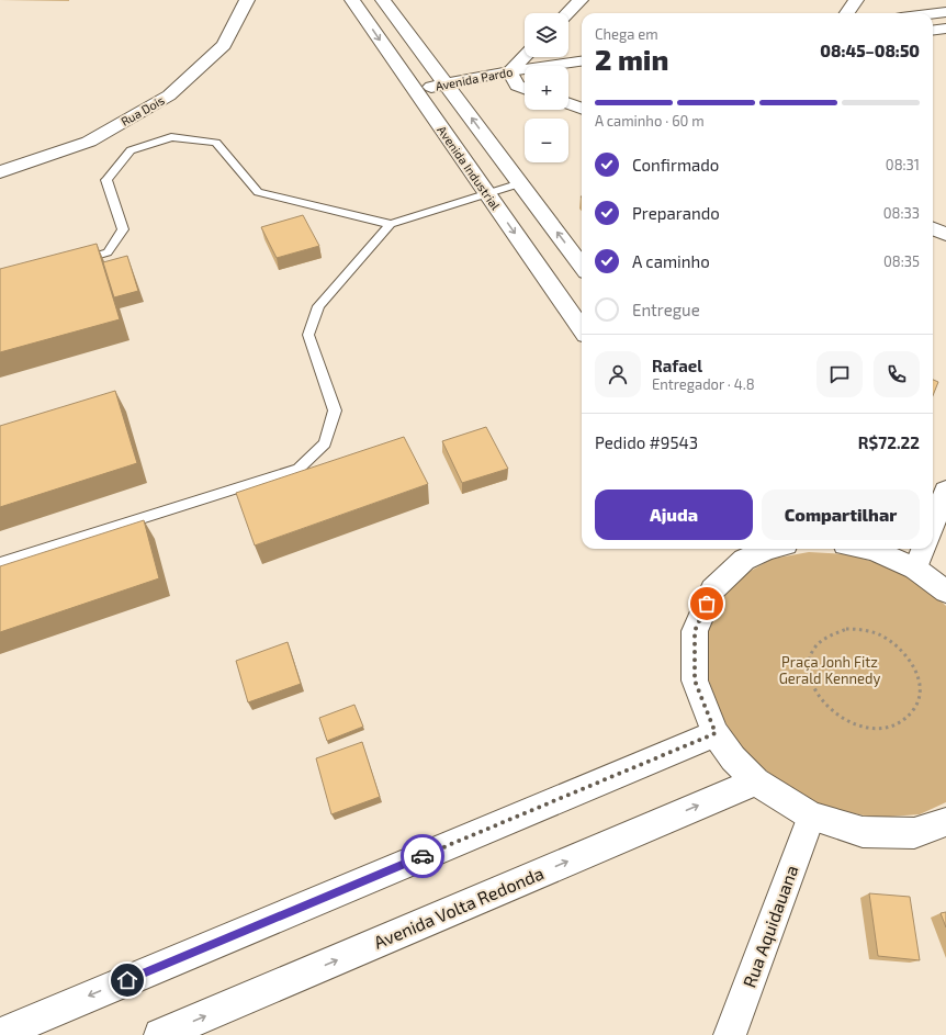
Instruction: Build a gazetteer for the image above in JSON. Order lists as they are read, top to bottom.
{
  "streets": {
    "street": [
      "Avenida Pardo",
      "Rua Dois",
      "Avenida Industrial",
      "Avenida Volta Redonda",
      "Rua Aquidauana"
    ]
  },
  "crossings": [
    ["Avenida Pardo", "Avenida Industrial"]
  ],
  "parks": ["Praça Jonh Fitz Gerald Kennedy"],
  "page": {
    "map_buttons": ["+", "−"],
    "heading": ["2 min", "Chega em", "08:45–08:50"],
    "panel": [
      "Rafael",
      "Entregador · 4.8",
      "Pedido #9543",
      "R$72.22"
    ],
    "bar": "A caminho · 60 m",
    "list": [
      ["Confirmado", "08:31"],
      ["Preparando", "08:33"],
      ["A caminho", "08:35"],
      "Entregue"
    ],
    "buttons": ["Ajuda", "Compartilhar"]
  }
}
